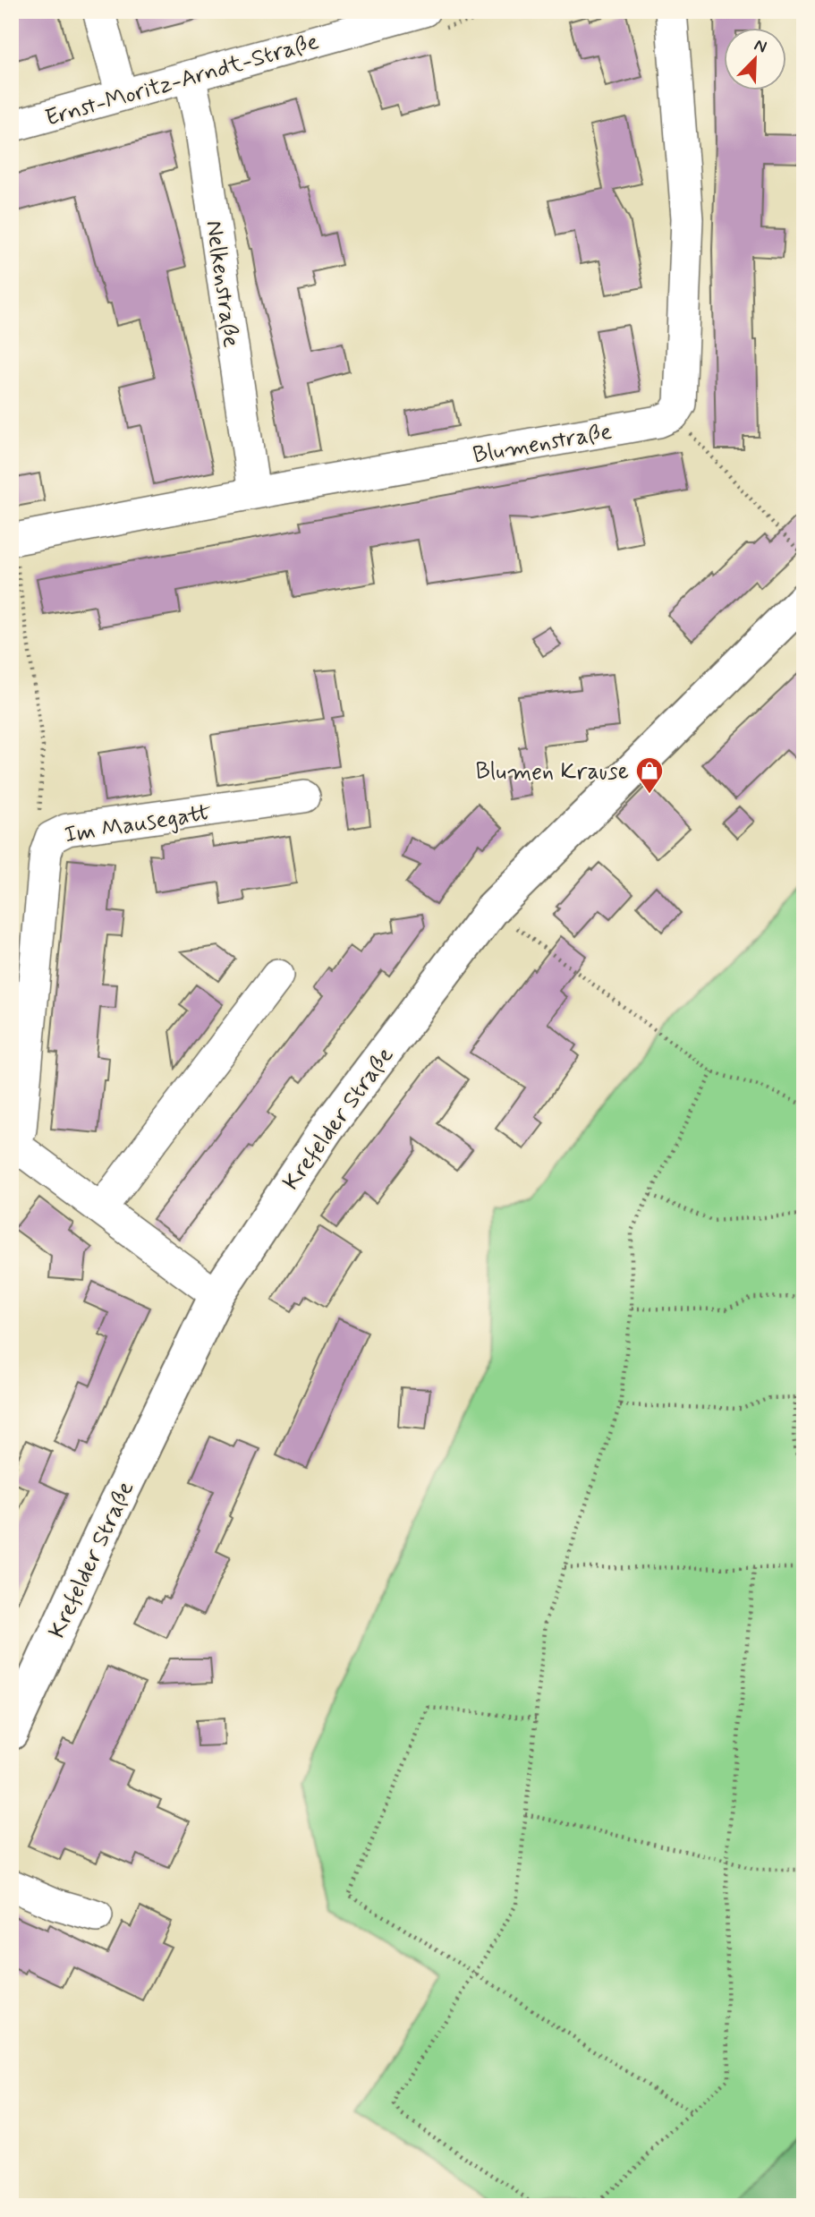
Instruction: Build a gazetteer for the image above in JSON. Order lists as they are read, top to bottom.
{
  "streets": {
    "main road": ["Krefelder Straße"],
    "street": [
      "Ernst-Moritz-Arndt-Straße",
      "Nelkenstraße",
      "Blumenstraße",
      "Im Mausegatt"
    ]
  },
  "crossings": [
    ["Ernst-Moritz-Arndt-Straße", "Nelkenstraße"],
    ["Nelkenstraße", "Blumenstraße"]
  ],
  "places": {
    "shop": ["Blumen Krause"]
  },
  "north": "top right"
}
